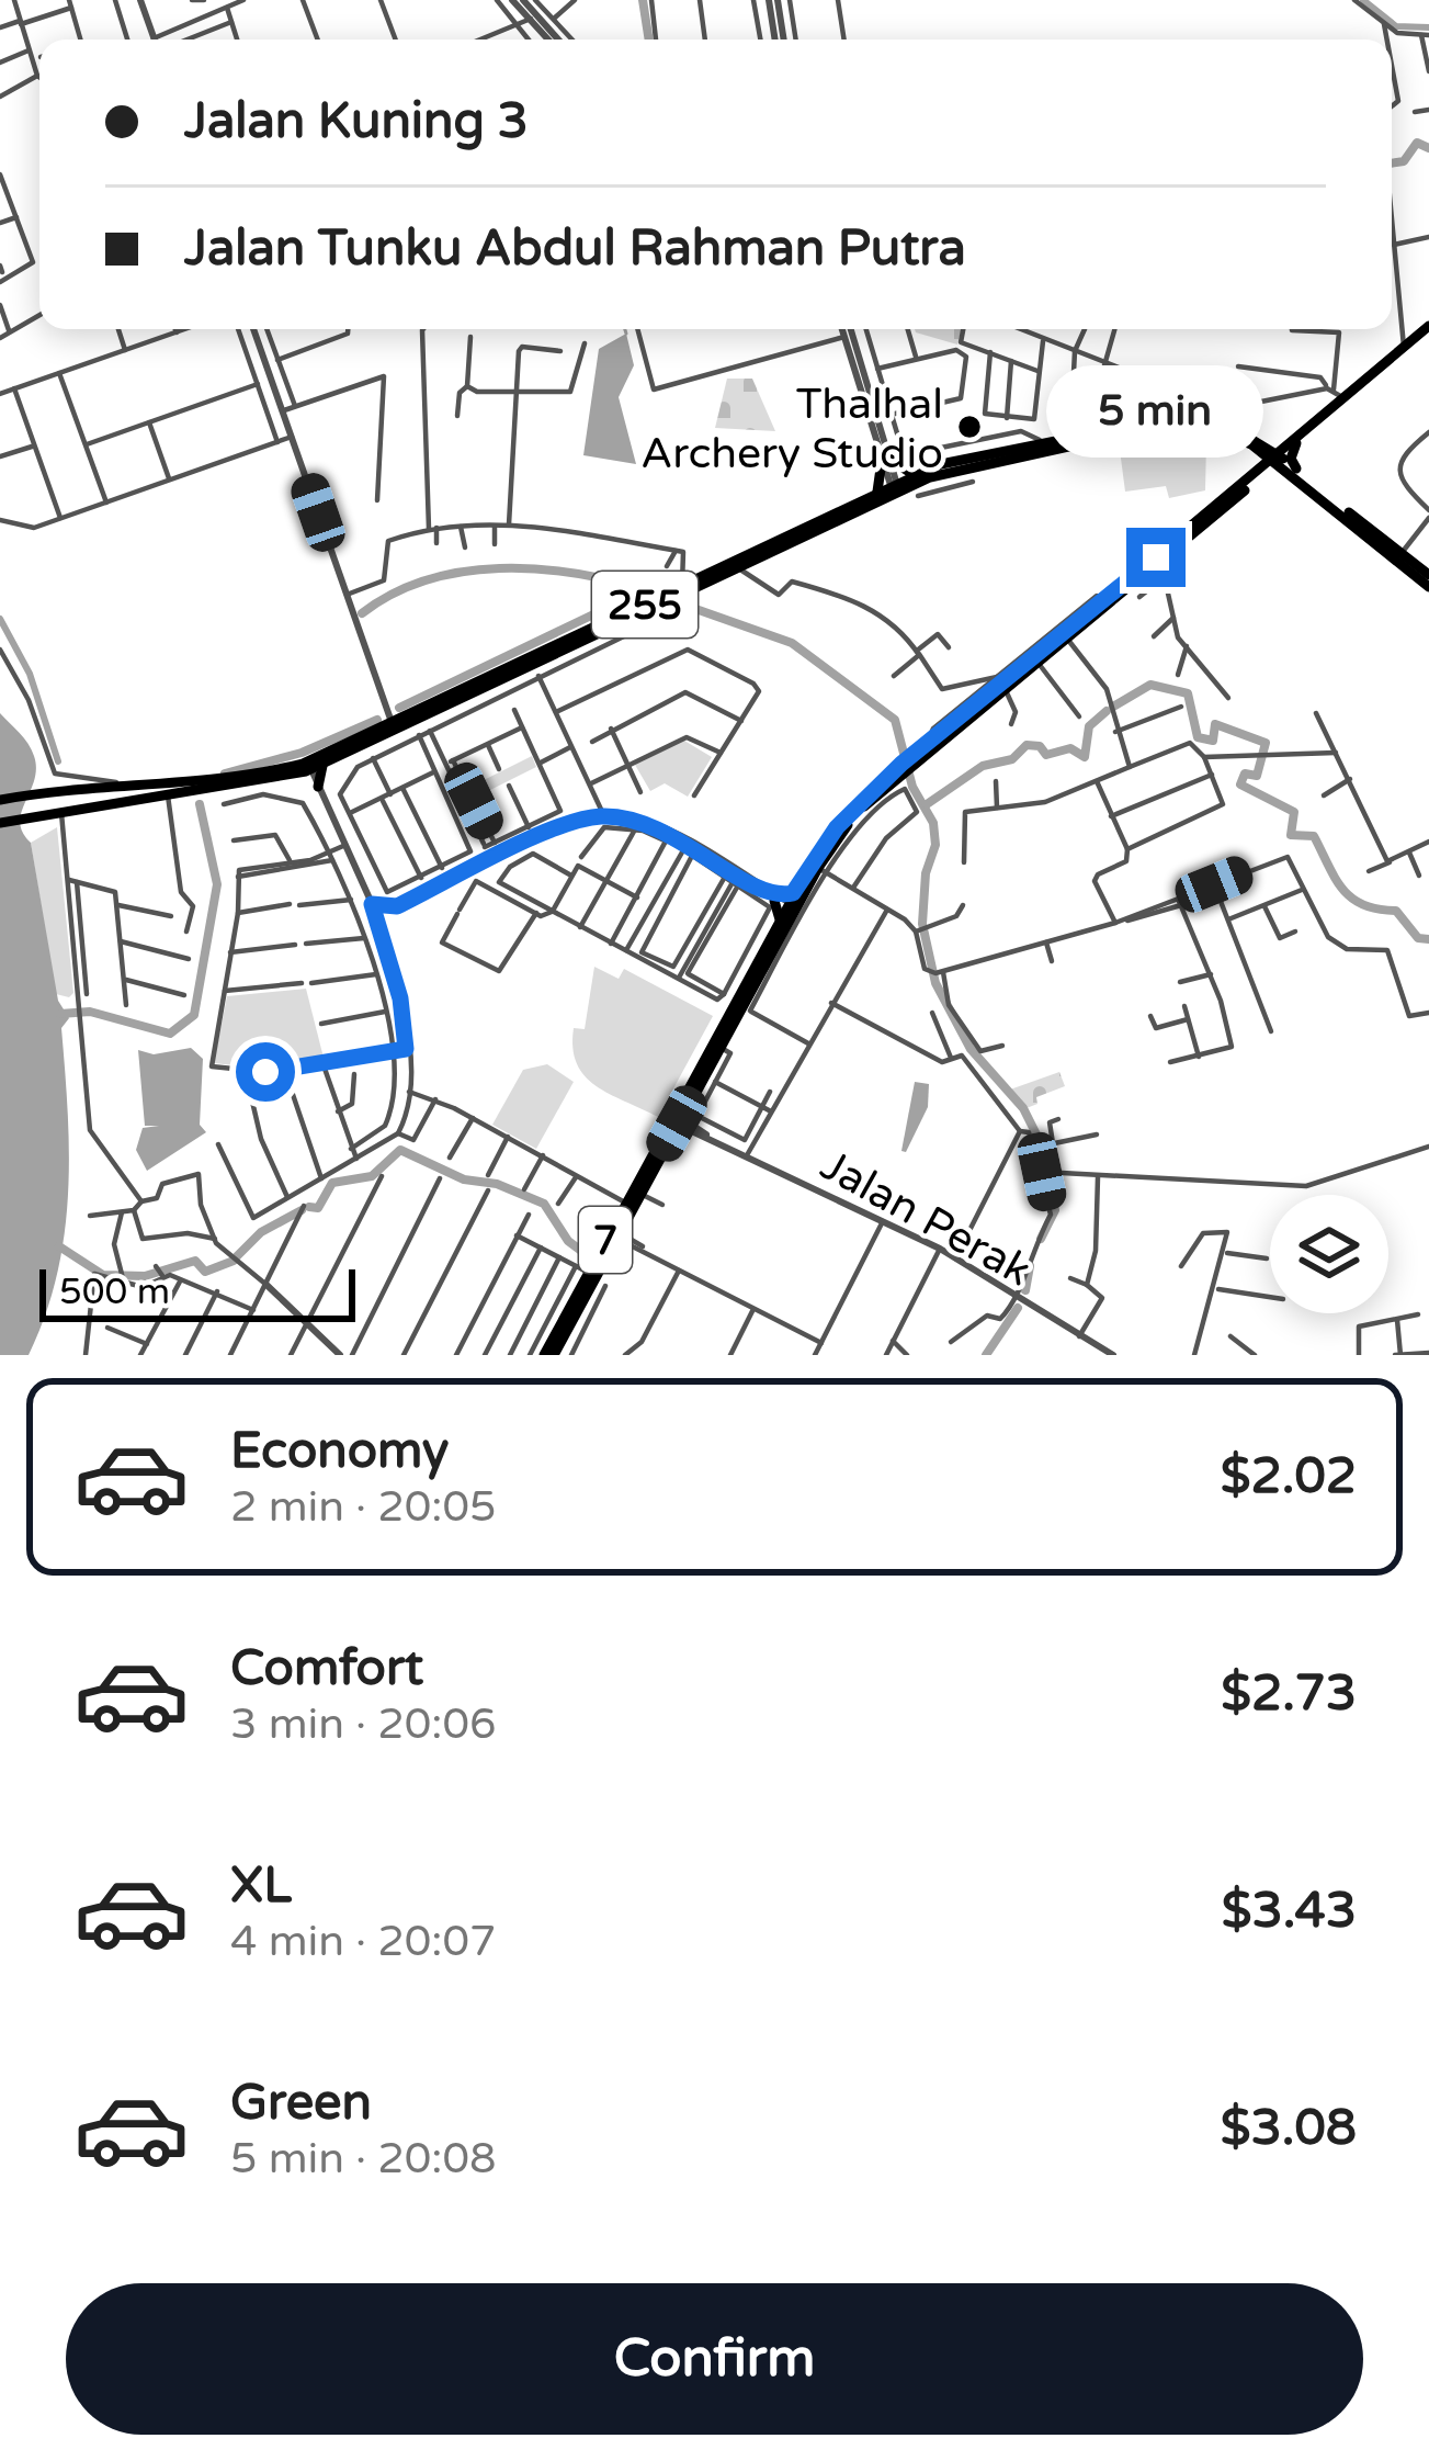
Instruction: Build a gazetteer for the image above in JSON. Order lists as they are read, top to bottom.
{
  "streets": {
    "main road": ["255", "7"],
    "street": ["Jalan Perak"]
  },
  "crossings": [
    ["255", "7"],
    ["Jalan Perak", "7"]
  ],
  "places": ["Thalhal Archery Studio"],
  "scale_bar": "500 m",
  "page": {
    "banner": ["Jalan Kuning 3", "Jalan Tunku Abdul Rahman Putra"],
    "bubble": "5 min",
    "scale": "500 m",
    "list": [
      {
        "name": "Economy",
        "note": "2 min · 20:05",
        "value": "$2.02"
      },
      {
        "name": "Comfort",
        "note": "3 min · 20:06",
        "value": "$2.73"
      },
      {
        "name": "XL",
        "note": "4 min · 20:07",
        "value": "$3.43"
      },
      {
        "name": "Green",
        "note": "5 min · 20:08",
        "value": "$3.08"
      }
    ],
    "buttons": "Confirm"
  }
}
